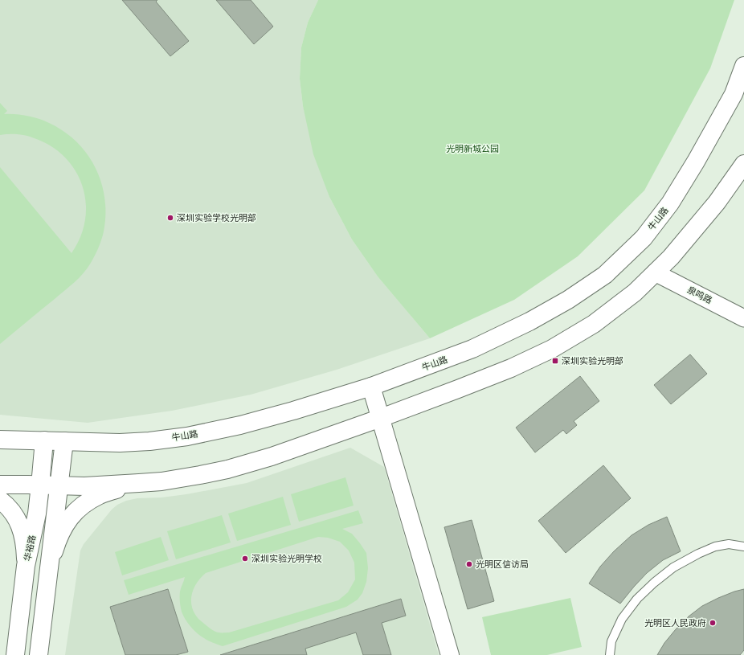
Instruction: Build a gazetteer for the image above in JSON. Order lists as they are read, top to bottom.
{
  "streets": {
    "street": ["牛山路", "泉鸣路", "华裕路"]
  },
  "crossings": [
    ["牛山路", "华裕路"]
  ],
  "parks": ["光明新城公园"],
  "places": {
    "other": [
      "深圳实验学校光明部",
      "深圳实验光明学校",
      "光明区信访局",
      "光明区人民政府"
    ],
    "transit": ["深圳实验光明部"]
  }
}
